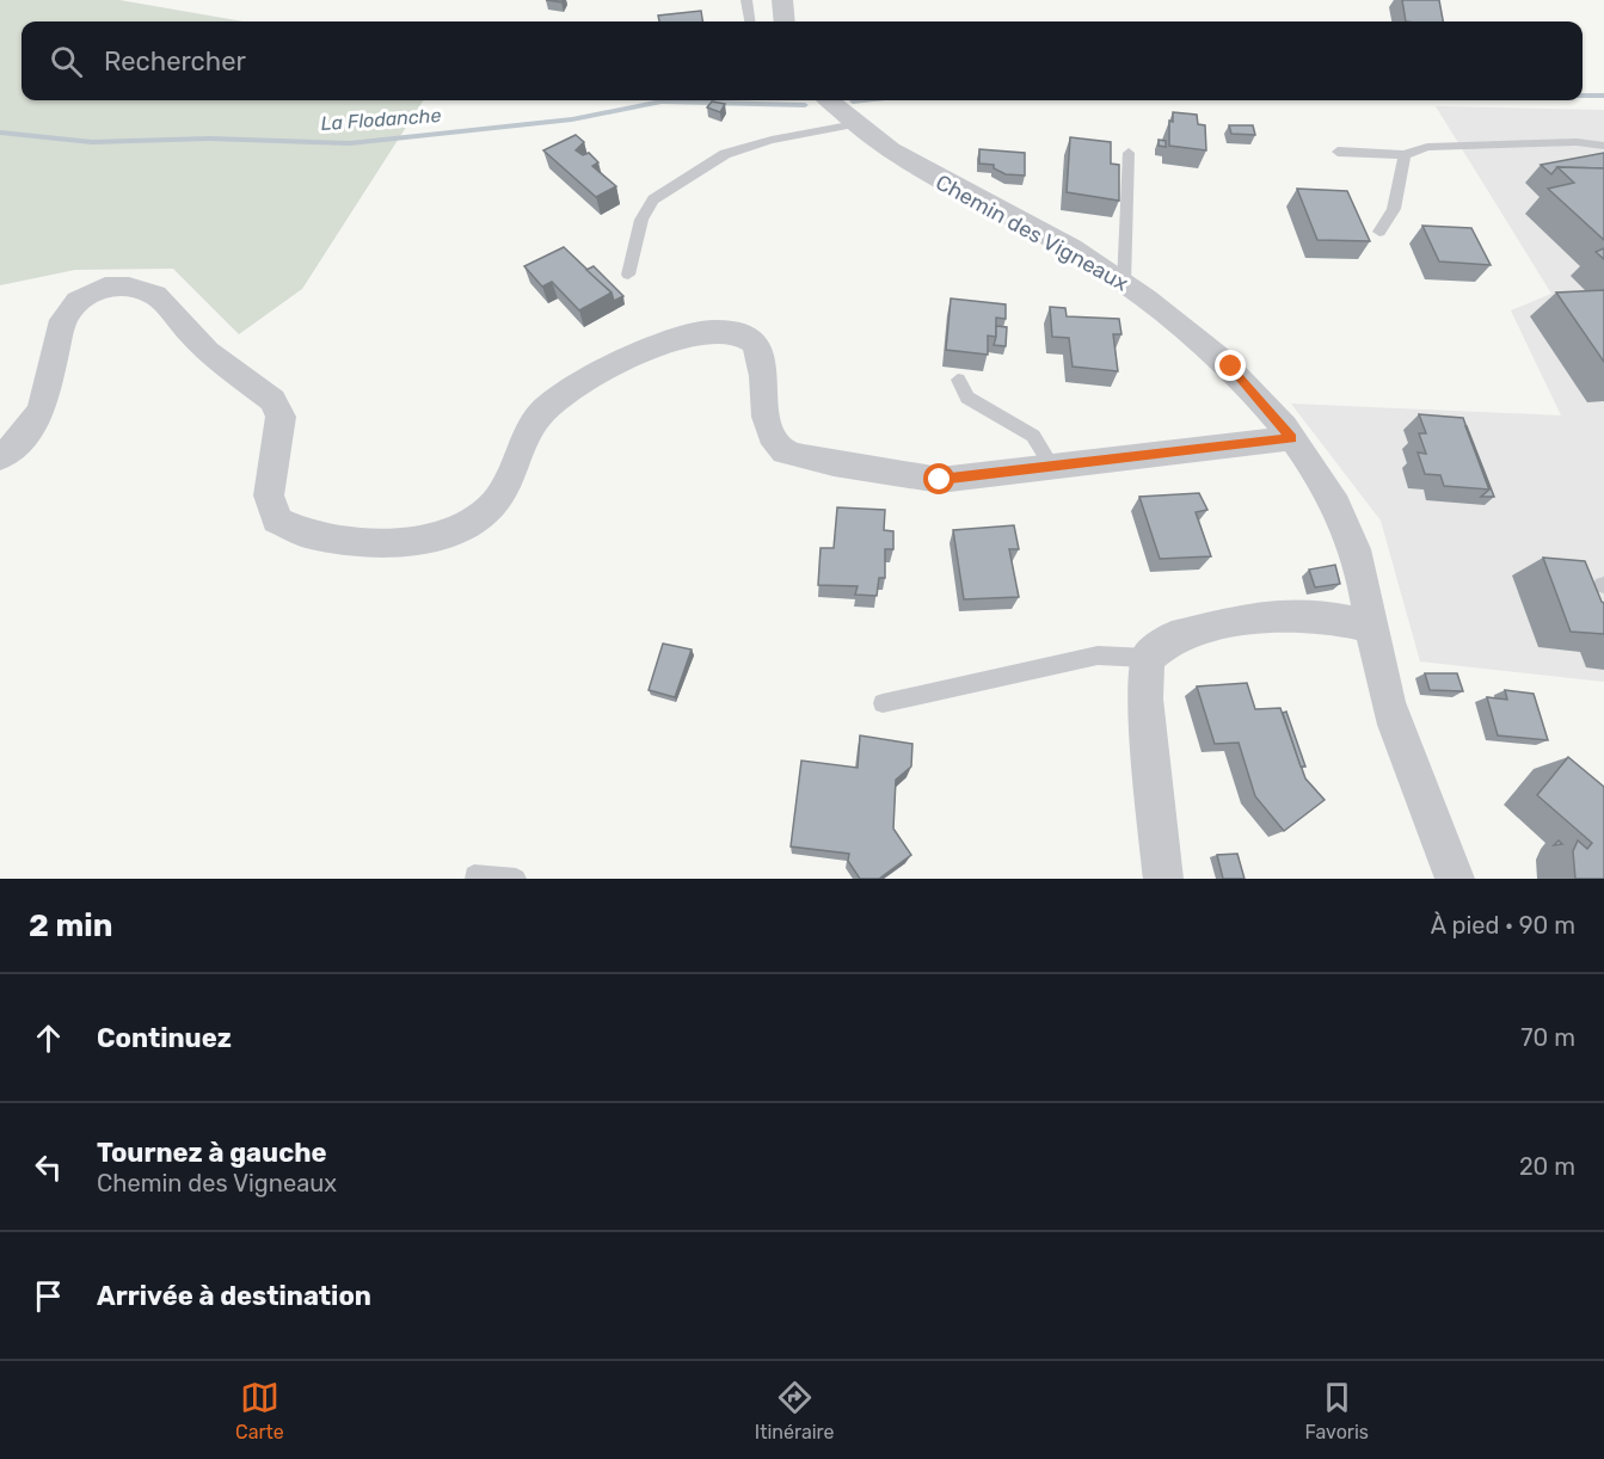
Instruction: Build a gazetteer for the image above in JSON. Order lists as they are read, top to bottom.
{
  "streets": {
    "street": ["Chemin des Vigneaux"]
  },
  "water": ["La Flodanche"],
  "page": {
    "search": "Rechercher",
    "heading": ["2 min", "À pied · 90 m"],
    "list": [
      ["Continuez", "70 m"],
      ["Tournez à gauche", "Chemin des Vigneaux", "20 m"],
      "Arrivée à destination"
    ],
    "nav": ["Carte", "Itinéraire", "Favoris"]
  }
}
